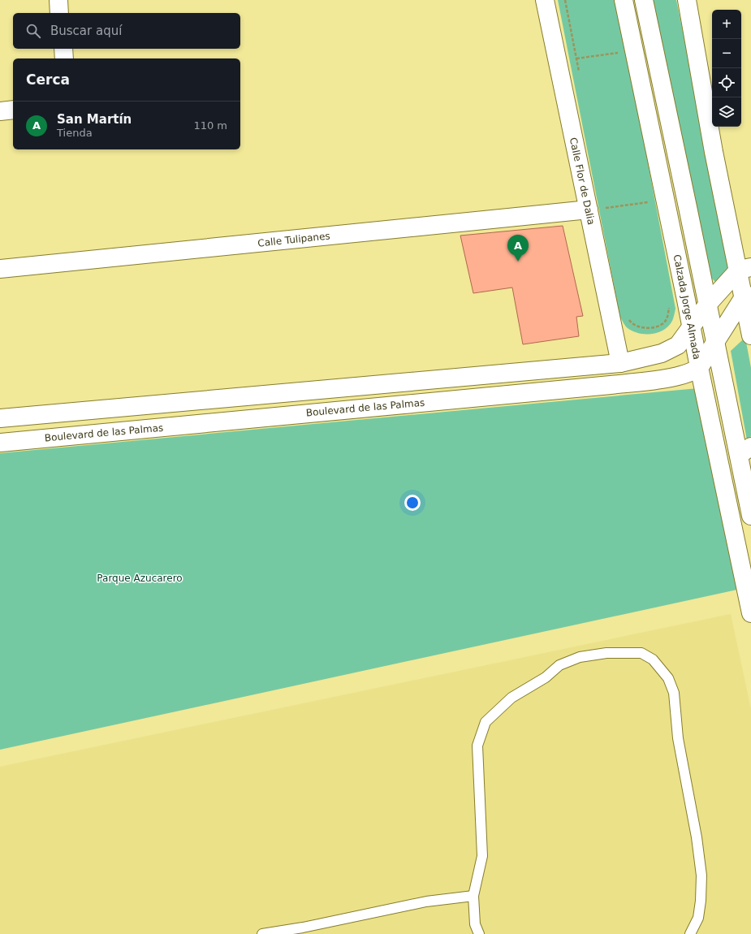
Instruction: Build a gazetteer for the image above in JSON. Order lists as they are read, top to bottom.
{
  "streets": {
    "street": [
      "Calle Flor de Dalia",
      "Calle Tulipanes",
      "Calzada Jorge Almada",
      "Boulevard de las Palmas"
    ]
  },
  "crossings": [
    ["Calle Flor de Dalia", "Calle Tulipanes"],
    ["Calzada Jorge Almada", "Boulevard de las Palmas"]
  ],
  "parks": ["Parque Azucarero"],
  "page": {
    "map_buttons": ["+", "−"],
    "search": "Buscar aquí",
    "heading": "Cerca",
    "list": [
      {
        "mark": "A",
        "name": "San Martín",
        "note": "Tienda",
        "value": "110 m"
      }
    ],
    "pins": "A"
  }
}
